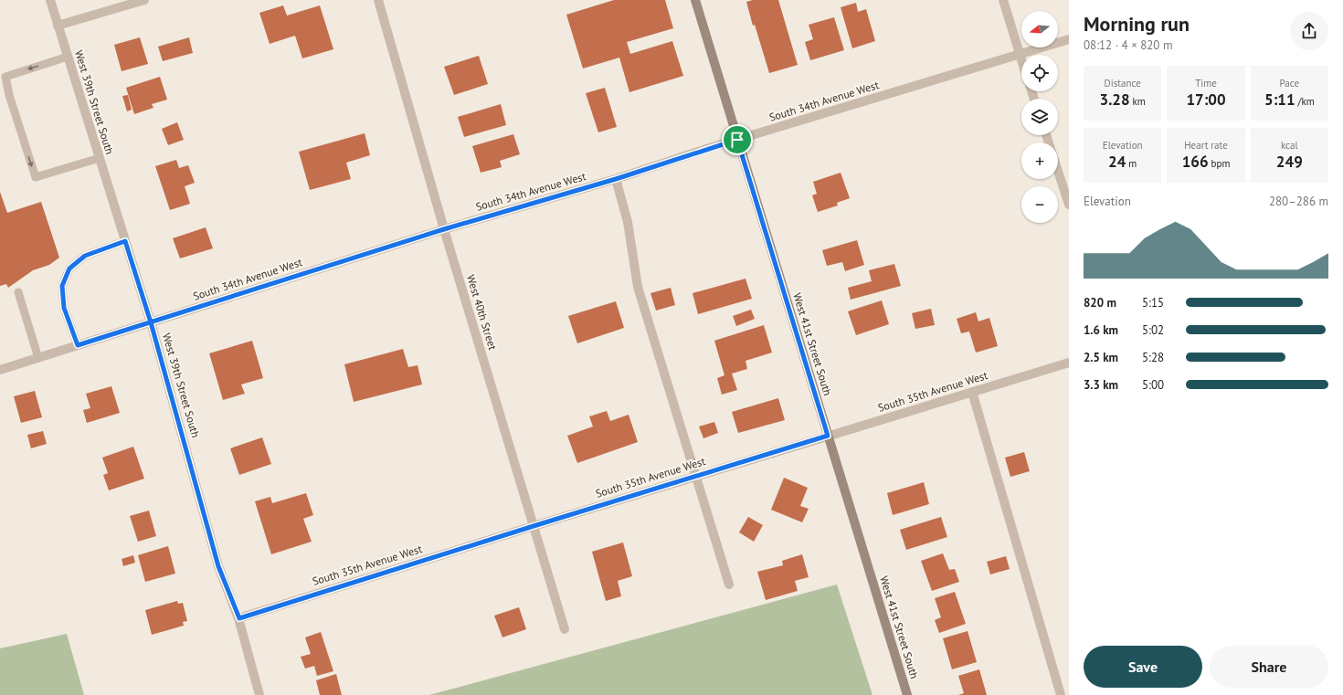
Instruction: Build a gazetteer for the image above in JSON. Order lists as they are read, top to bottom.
{
  "streets": {
    "main road": ["West 41st Street South"],
    "street": [
      "South 34th Avenue West",
      "West 39th Street South",
      "West 40th Street",
      "South 35th Avenue West"
    ]
  },
  "crossings": [
    ["South 34th Avenue West", "West 39th Street South"],
    ["South 34th Avenue West", "West 40th Street"],
    ["South 34th Avenue West", "West 41st Street South"],
    ["West 39th Street South", "South 35th Avenue West"],
    ["West 40th Street", "South 35th Avenue West"],
    ["West 41st Street South", "South 35th Avenue West"]
  ],
  "north": "left",
  "page": {
    "heading": ["Morning run", "08:12 · 4 × 820 m"],
    "map_buttons": ["+", "−"],
    "stats": [
      ["Distance", "3.28 km"],
      ["Time", "17:00"],
      ["Pace", "5:11 /km"],
      ["Elevation", "24 m"],
      ["Heart rate", "166 bpm"],
      ["kcal", "249"]
    ],
    "chart": ["Elevation", "280–286 m"],
    "list": [
      {
        "name": "820 m",
        "note": "5:15"
      },
      {
        "name": "1.6 km",
        "note": "5:02"
      },
      {
        "name": "2.5 km",
        "note": "5:28"
      },
      {
        "name": "3.3 km",
        "note": "5:00"
      }
    ],
    "buttons": ["Save", "Share"]
  }
}
